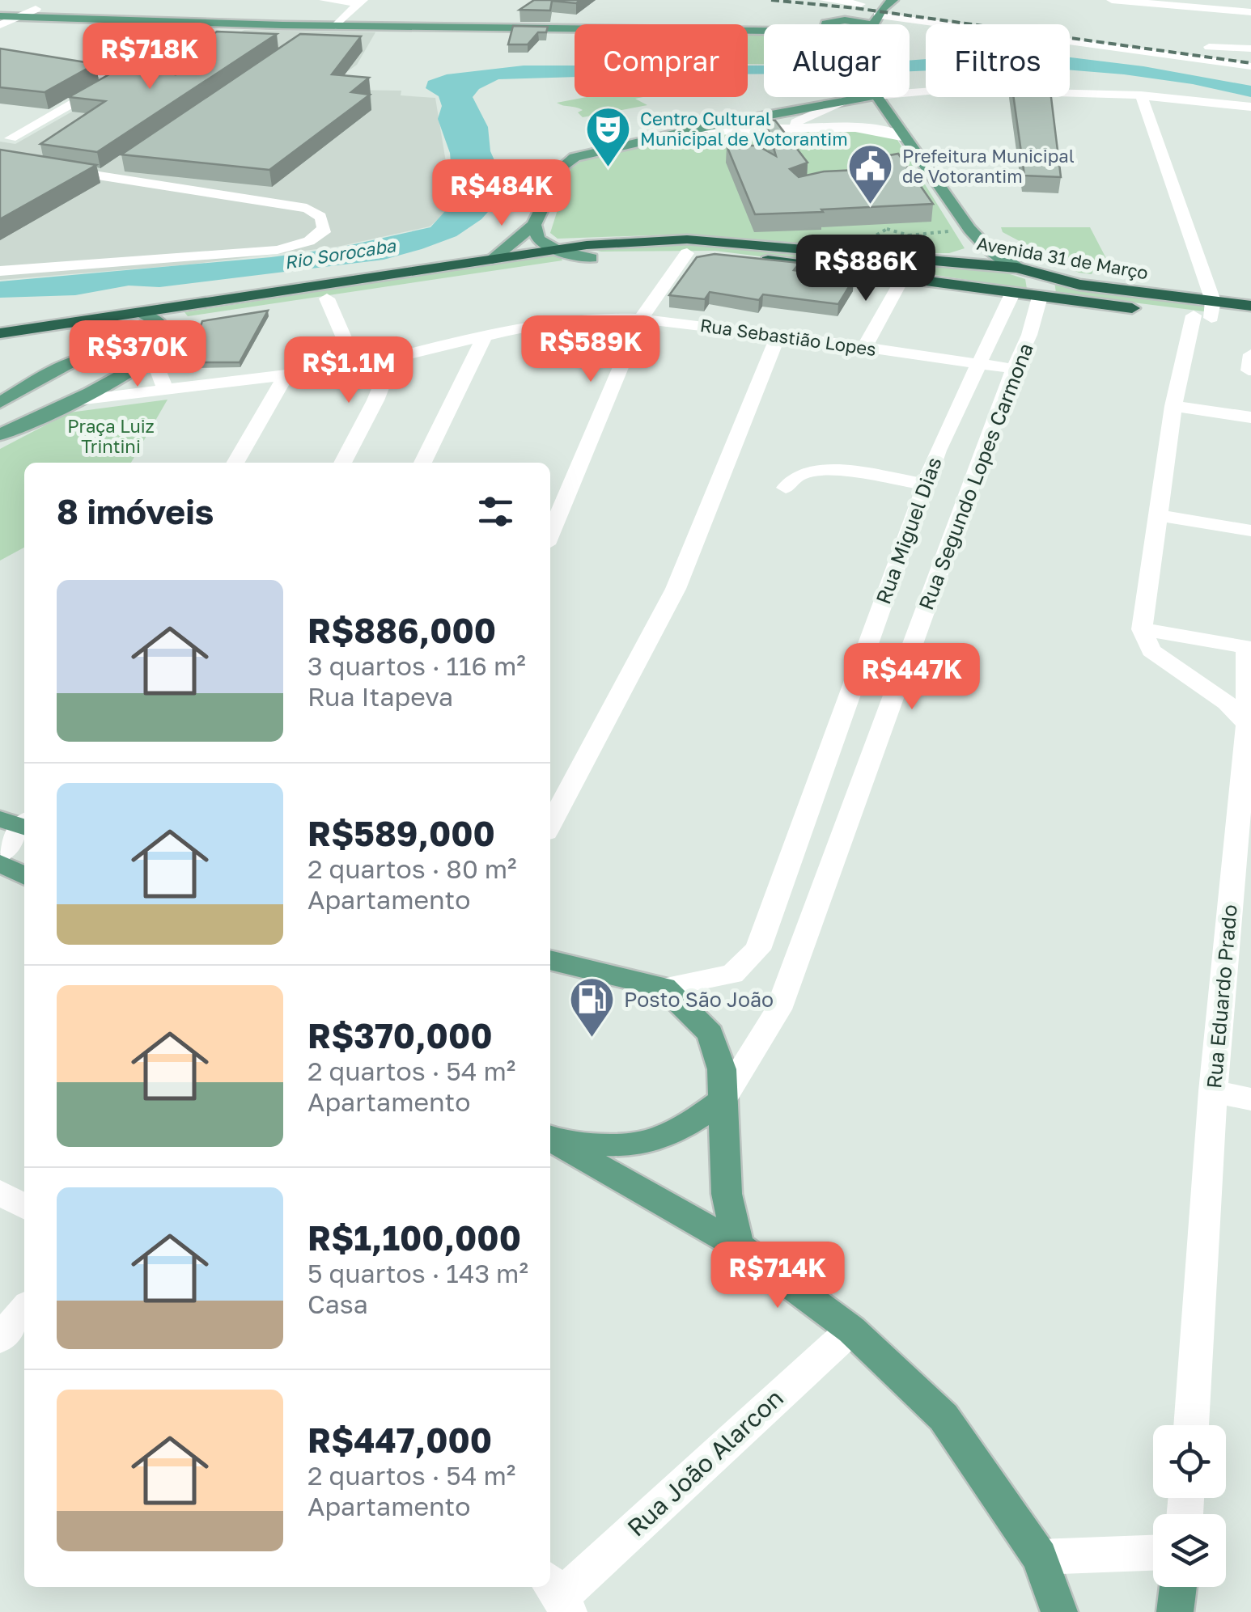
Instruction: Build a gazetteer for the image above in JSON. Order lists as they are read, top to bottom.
{
  "streets": {
    "highway": ["Avenida 31 de Março"],
    "street": [
      "Rua Sebastião Lopes",
      "Rua Segundo Lopes Carmona",
      "Rua Miguel Dias",
      "Rua Eduardo Prado",
      "Rua João Alarcon"
    ]
  },
  "crossings": [
    ["Avenida 31 de Março", "Rua Segundo Lopes Carmona"],
    ["Avenida 31 de Março", "Rua Miguel Dias"],
    ["Rua Sebastião Lopes", "Rua Segundo Lopes Carmona"],
    ["Rua Sebastião Lopes", "Rua Miguel Dias"]
  ],
  "water": ["Rio Sorocaba"],
  "parks": ["Praça Luiz Trintini"],
  "places": {
    "theatre": ["Centro Cultural Municipal de Votorantim"],
    "public building": ["Prefeitura Municipal de Votorantim"],
    "fuel station": ["Posto São João"]
  },
  "page": {
    "price": [
      "R$718K",
      "R$484K",
      "R$886K",
      "R$589K",
      "R$370K",
      "R$1.1M",
      "R$447K",
      "R$714K"
    ],
    "chip": ["Comprar", "Alugar", "Filtros"],
    "heading": "8 imóveis",
    "list": [
      {
        "name": "R$886,000",
        "note": "3 quartos · 116 m² · Rua Itapeva"
      },
      {
        "name": "R$589,000",
        "note": "2 quartos · 80 m² · Apartamento"
      },
      {
        "name": "R$370,000",
        "note": "2 quartos · 54 m² · Apartamento"
      },
      {
        "name": "R$1,100,000",
        "note": "5 quartos · 143 m² · Casa"
      },
      {
        "name": "R$447,000",
        "note": "2 quartos · 54 m² · Apartamento"
      }
    ]
  }
}
